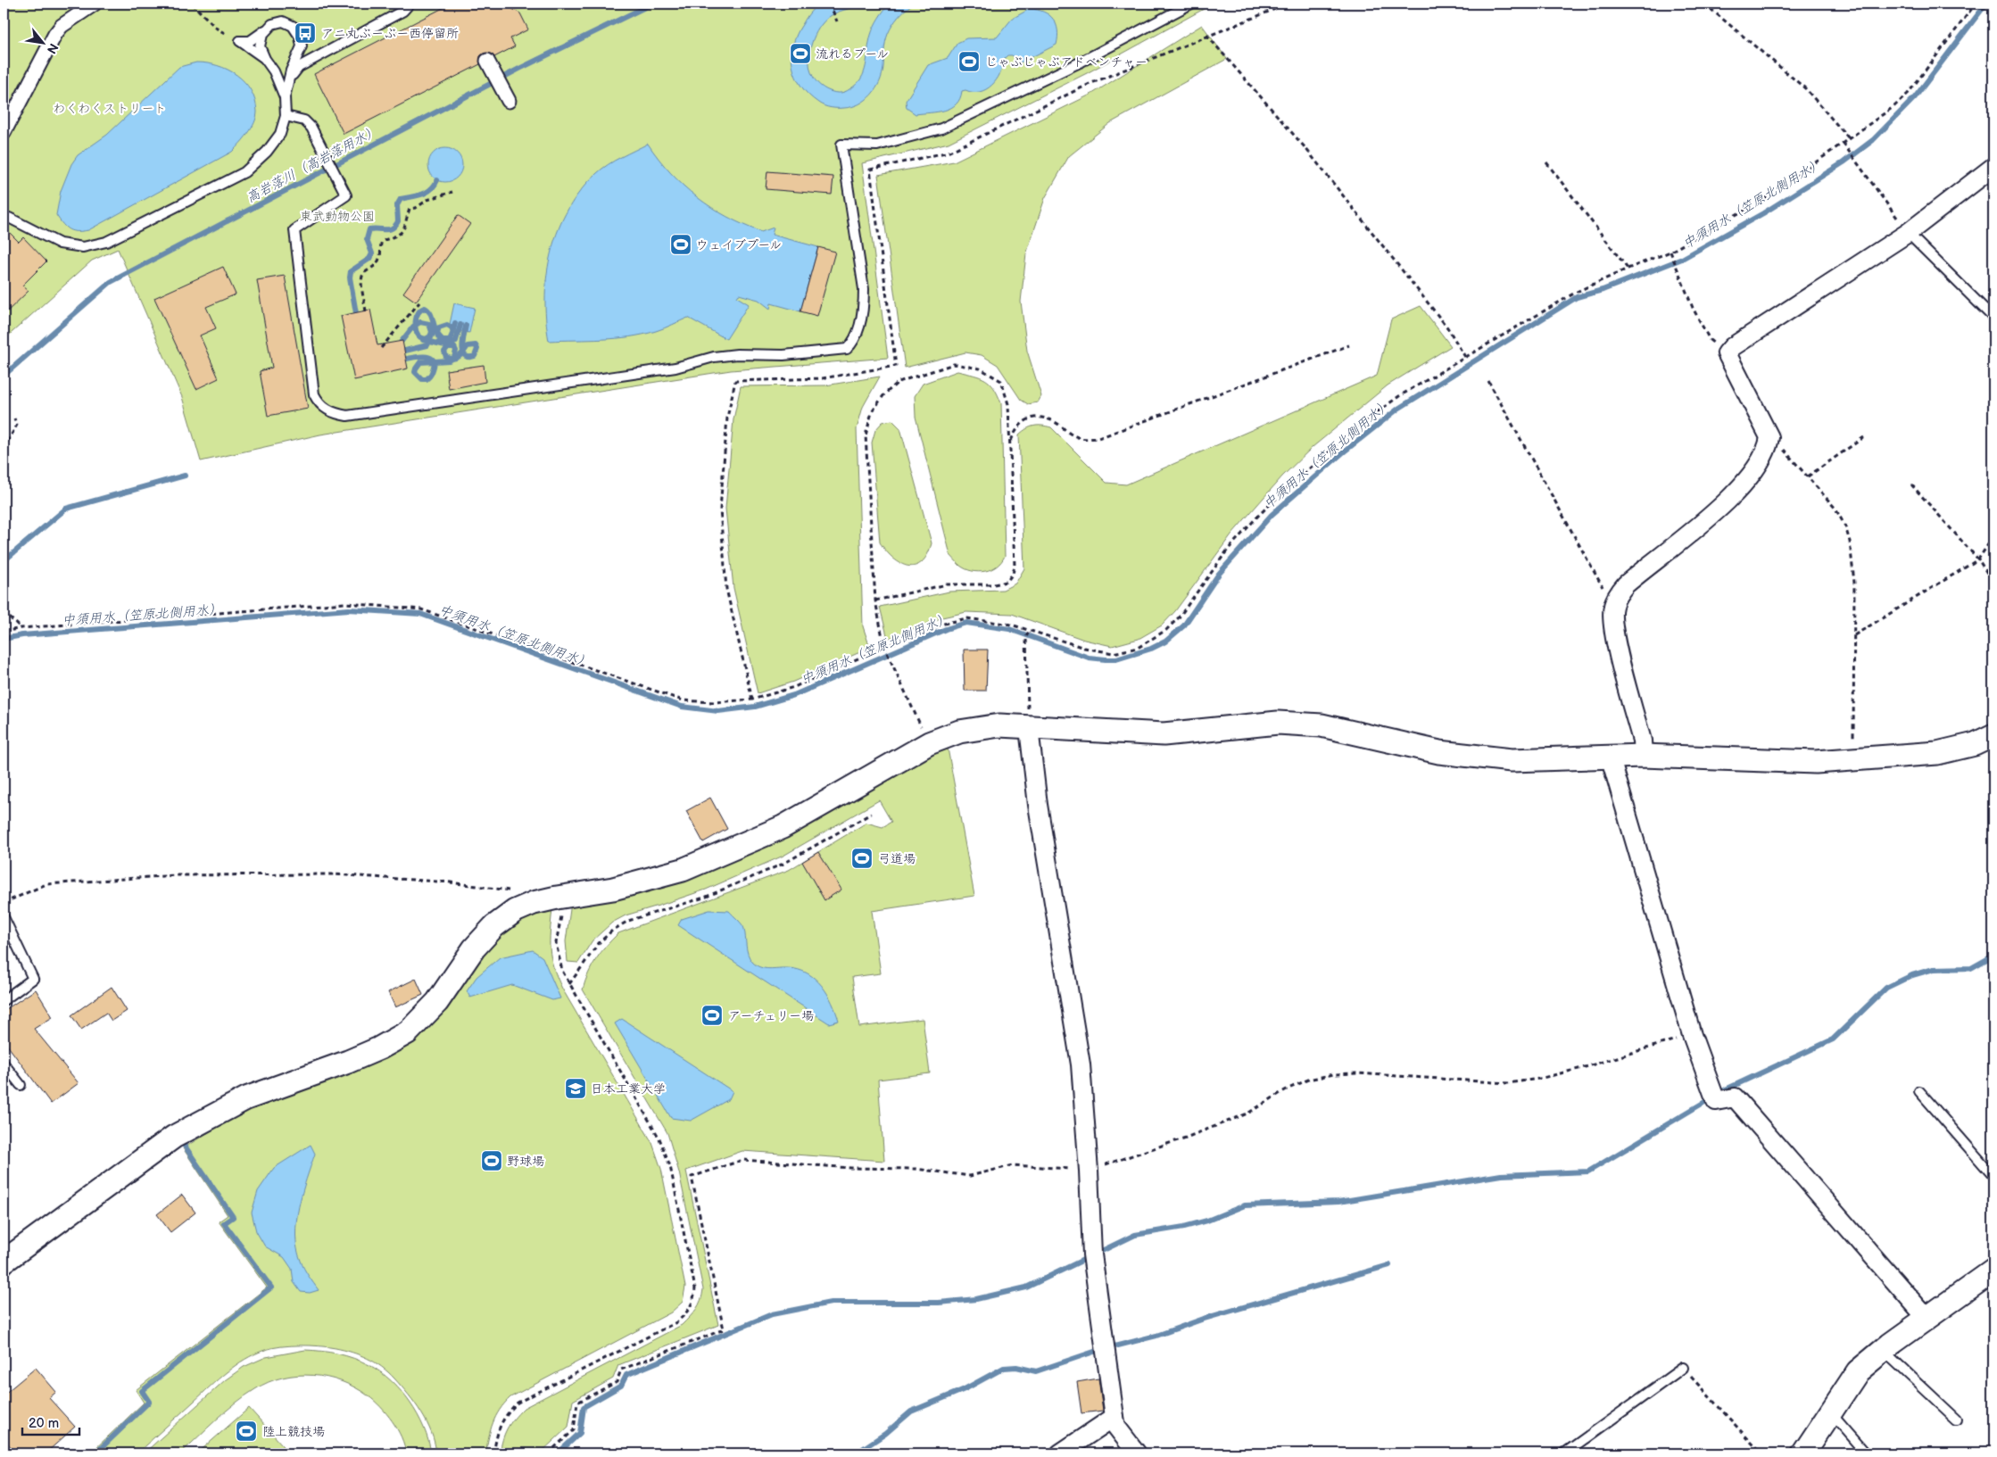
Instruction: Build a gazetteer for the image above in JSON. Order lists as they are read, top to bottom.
{
  "water": ["高岩落川（高岩落用水）", "中須用水（笠原北側用水）"],
  "parks": ["わくわくストリート", "東武動物公園"],
  "places": {
    "bus stop": ["アニ丸ぶーぶー西停留所"],
    "sports": [
      "流れるプール",
      "じゃぶじゃぶアドベンチャー",
      "ウェイブプール",
      "弓道場",
      "アーチェリー場",
      "野球場",
      "陸上競技場"
    ],
    "school or university": ["日本工業大学"]
  },
  "scale_bar": "20 m",
  "north": "bottom right"
}
